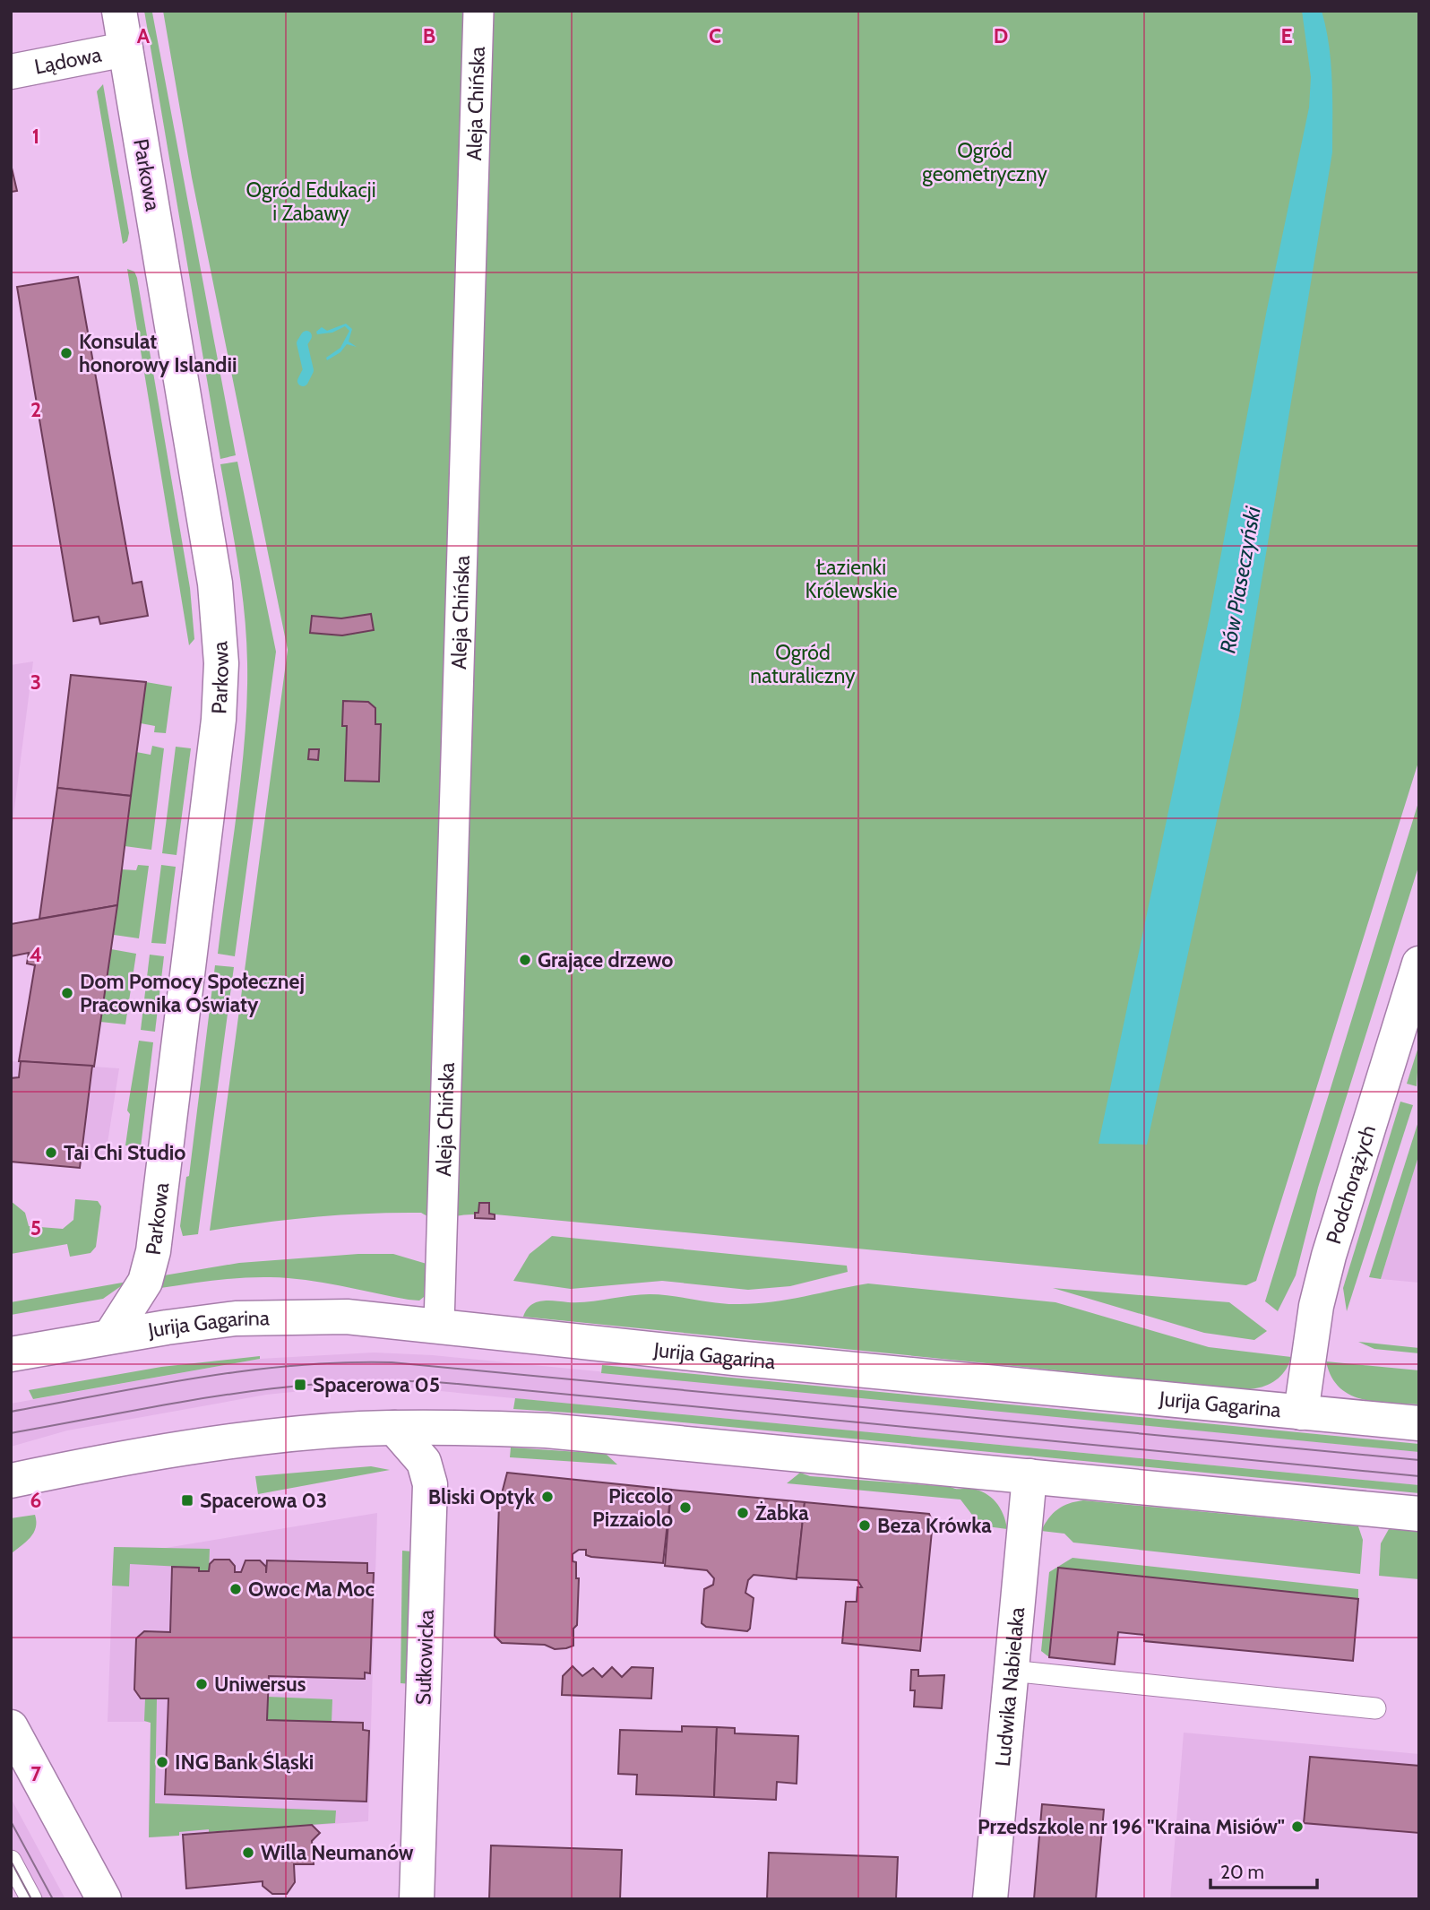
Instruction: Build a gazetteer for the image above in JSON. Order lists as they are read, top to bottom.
{
  "streets": {
    "main road": [
      "Lądowa",
      "Parkowa",
      "Podchorążych",
      "Jurija Gagarina",
      "Sułkowicka",
      "Ludwika Nabielaka"
    ],
    "street": ["Aleja Chińska"]
  },
  "crossings": [
    ["Lądowa", "Parkowa"],
    ["Aleja Chińska", "Jurija Gagarina"],
    ["Parkowa", "Jurija Gagarina"],
    ["Podchorążych", "Jurija Gagarina"]
  ],
  "water": ["Rów Piaseczyński"],
  "parks": [
    "Ogród geometryczny",
    "Ogród Edukacji i Zabawy",
    "Łazienki Królewskie",
    "Ogród naturaliczny"
  ],
  "places": {
    "other": [
      "Konsulat honorowy Islandii",
      "Grające drzewo",
      "Dom Pomocy Społecznej Pracownika Oświaty",
      "Tai Chi Studio",
      "Bliski Optyk",
      "Piccolo Pizzaiolo",
      "Żabka",
      "Beza Krówka",
      "Owoc Ma Moc",
      "Uniwersus",
      "ING Bank Śląski",
      "Przedszkole nr 196 \"Kraina Misiów\"",
      "Willa Neumanów"
    ],
    "transit": ["Spacerowa 05", "Spacerowa 03"]
  },
  "scale_bar": "20 m",
  "grid": {
    "columns": [
      "A",
      "B",
      "C",
      "D",
      "E"
    ],
    "rows": [
      "1",
      "2",
      "3",
      "4",
      "5",
      "6",
      "7"
    ]
  }
}
